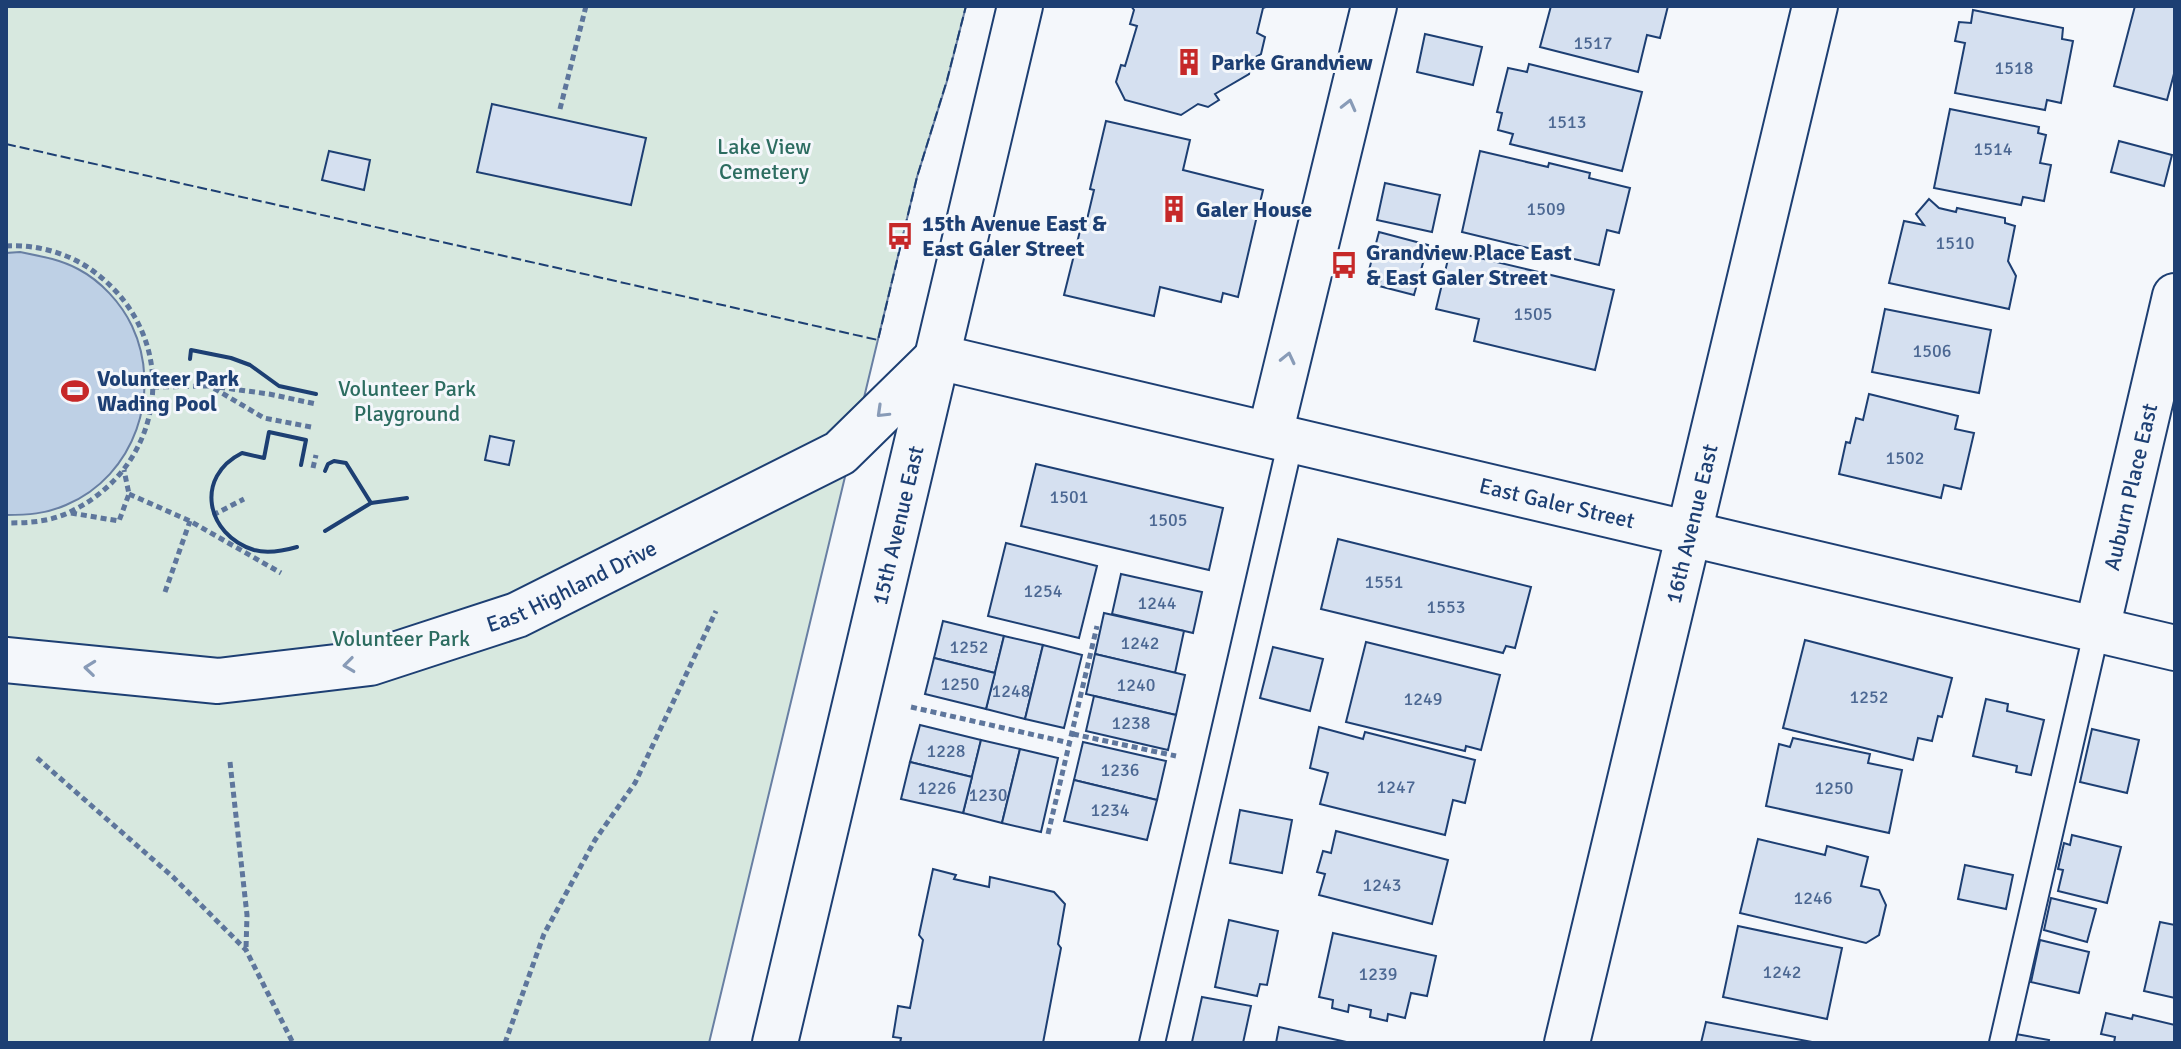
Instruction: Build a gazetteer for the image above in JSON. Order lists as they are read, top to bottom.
{
  "streets": {
    "street": [
      "Auburn Place East",
      "East Galer Street",
      "15th Avenue East",
      "16th Avenue East",
      "East Highland Drive"
    ]
  },
  "crossings": [
    ["Auburn Place East", "East Galer Street"],
    ["East Galer Street", "15th Avenue East"],
    ["East Galer Street", "16th Avenue East"],
    ["East Galer Street", "East Highland Drive"],
    ["15th Avenue East", "East Highland Drive"]
  ],
  "one_way": ["East Highland Drive"],
  "parks": ["Lake View Cemetery", "Volunteer Park Playground", "Volunteer Park"],
  "places": {
    "building": ["Parke Grandview", "Galer House"],
    "bus stop": ["15th Avenue East & East Galer Street", "Grandview Place East & East Galer Street"],
    "sports": ["Volunteer Park Wading Pool"]
  },
  "house_numbers": [
    "1517",
    "1518",
    "1513",
    "1514",
    "1509",
    "1510",
    "1505",
    "1506",
    "1502",
    "1501",
    "1505",
    "1551",
    "1254",
    "1244",
    "1553",
    "1242",
    "1252",
    "1250",
    "1240",
    "1248",
    "1252",
    "1249",
    "1238",
    "1228",
    "1236",
    "1247",
    "1226",
    "1250",
    "1230",
    "1234",
    "1243",
    "1246",
    "1242",
    "1239"
  ]
}
